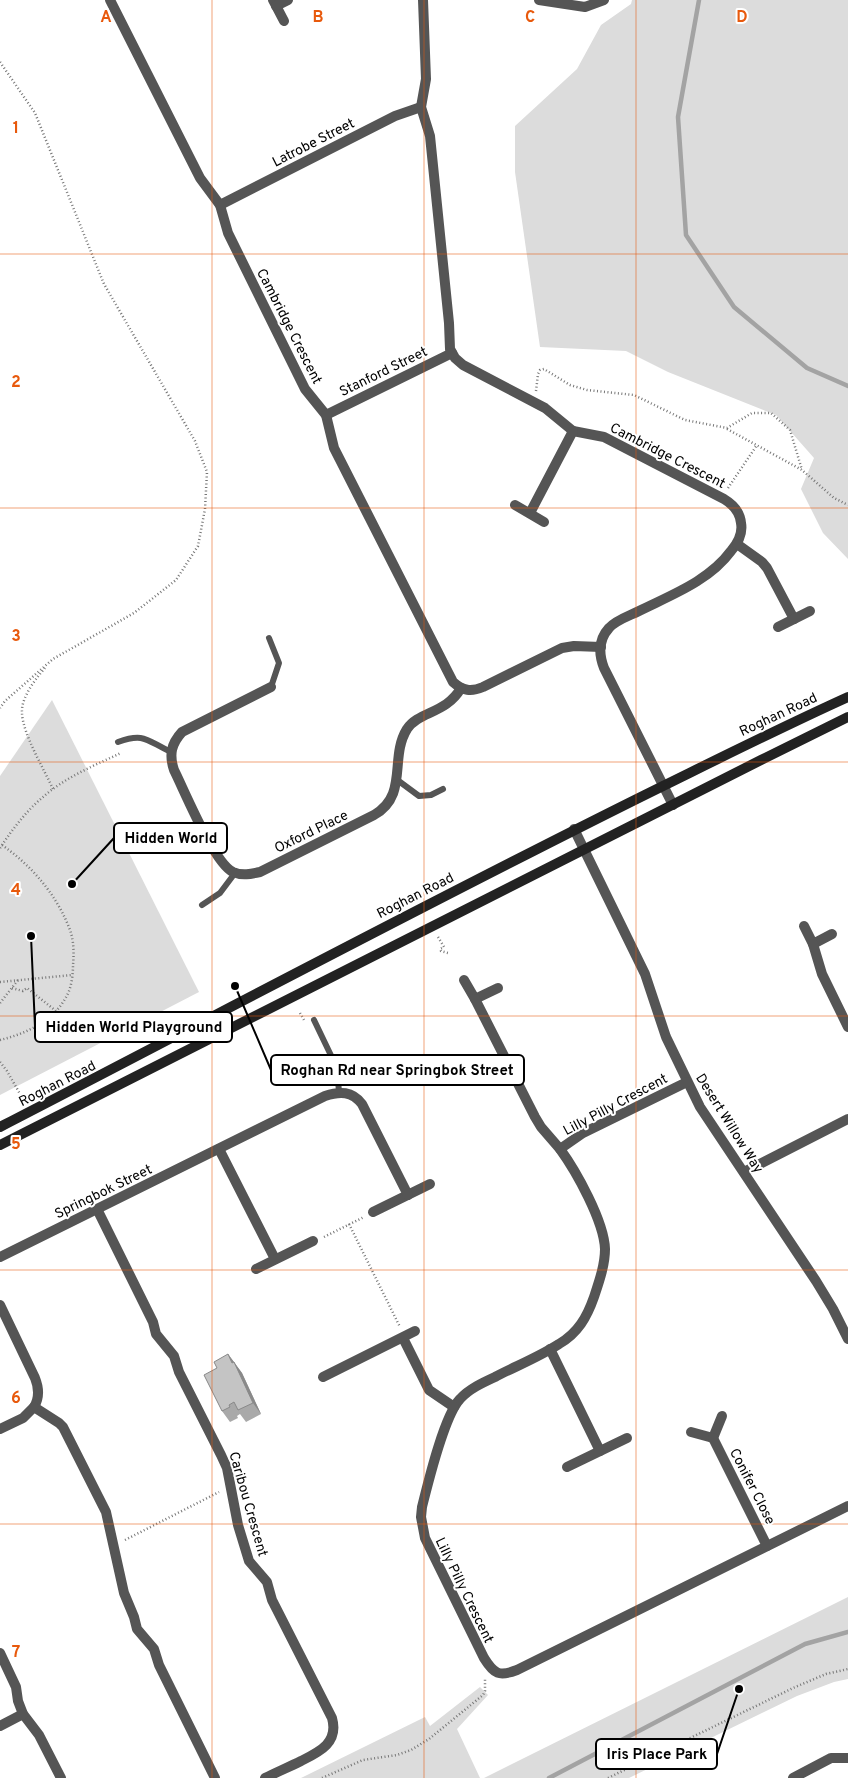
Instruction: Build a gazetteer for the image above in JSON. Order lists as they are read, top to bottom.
{
  "streets": {
    "main road": ["Roghan Road"],
    "street": [
      "Latrobe Street",
      "Cambridge Crescent",
      "Stanford Street",
      "Oxford Place",
      "Lilly Pilly Crescent",
      "Desert Willow Way",
      "Springbok Street",
      "Conifer Close",
      "Caribou Crescent"
    ]
  },
  "crossings": [
    ["Latrobe Street", "Cambridge Crescent"],
    ["Cambridge Crescent", "Stanford Street"],
    ["Cambridge Crescent", "Oxford Place"],
    ["Roghan Road", "Desert Willow Way"],
    ["Lilly Pilly Crescent", "Desert Willow Way"],
    ["Springbok Street", "Caribou Crescent"]
  ],
  "places": [
    "Hidden World",
    "Hidden World Playground",
    "Roghan Rd near Springbok Street",
    "Iris Place Park"
  ],
  "grid": {
    "columns": [
      "A",
      "B",
      "C",
      "D"
    ],
    "rows": [
      "1",
      "2",
      "3",
      "4",
      "5",
      "6",
      "7"
    ]
  }
}
